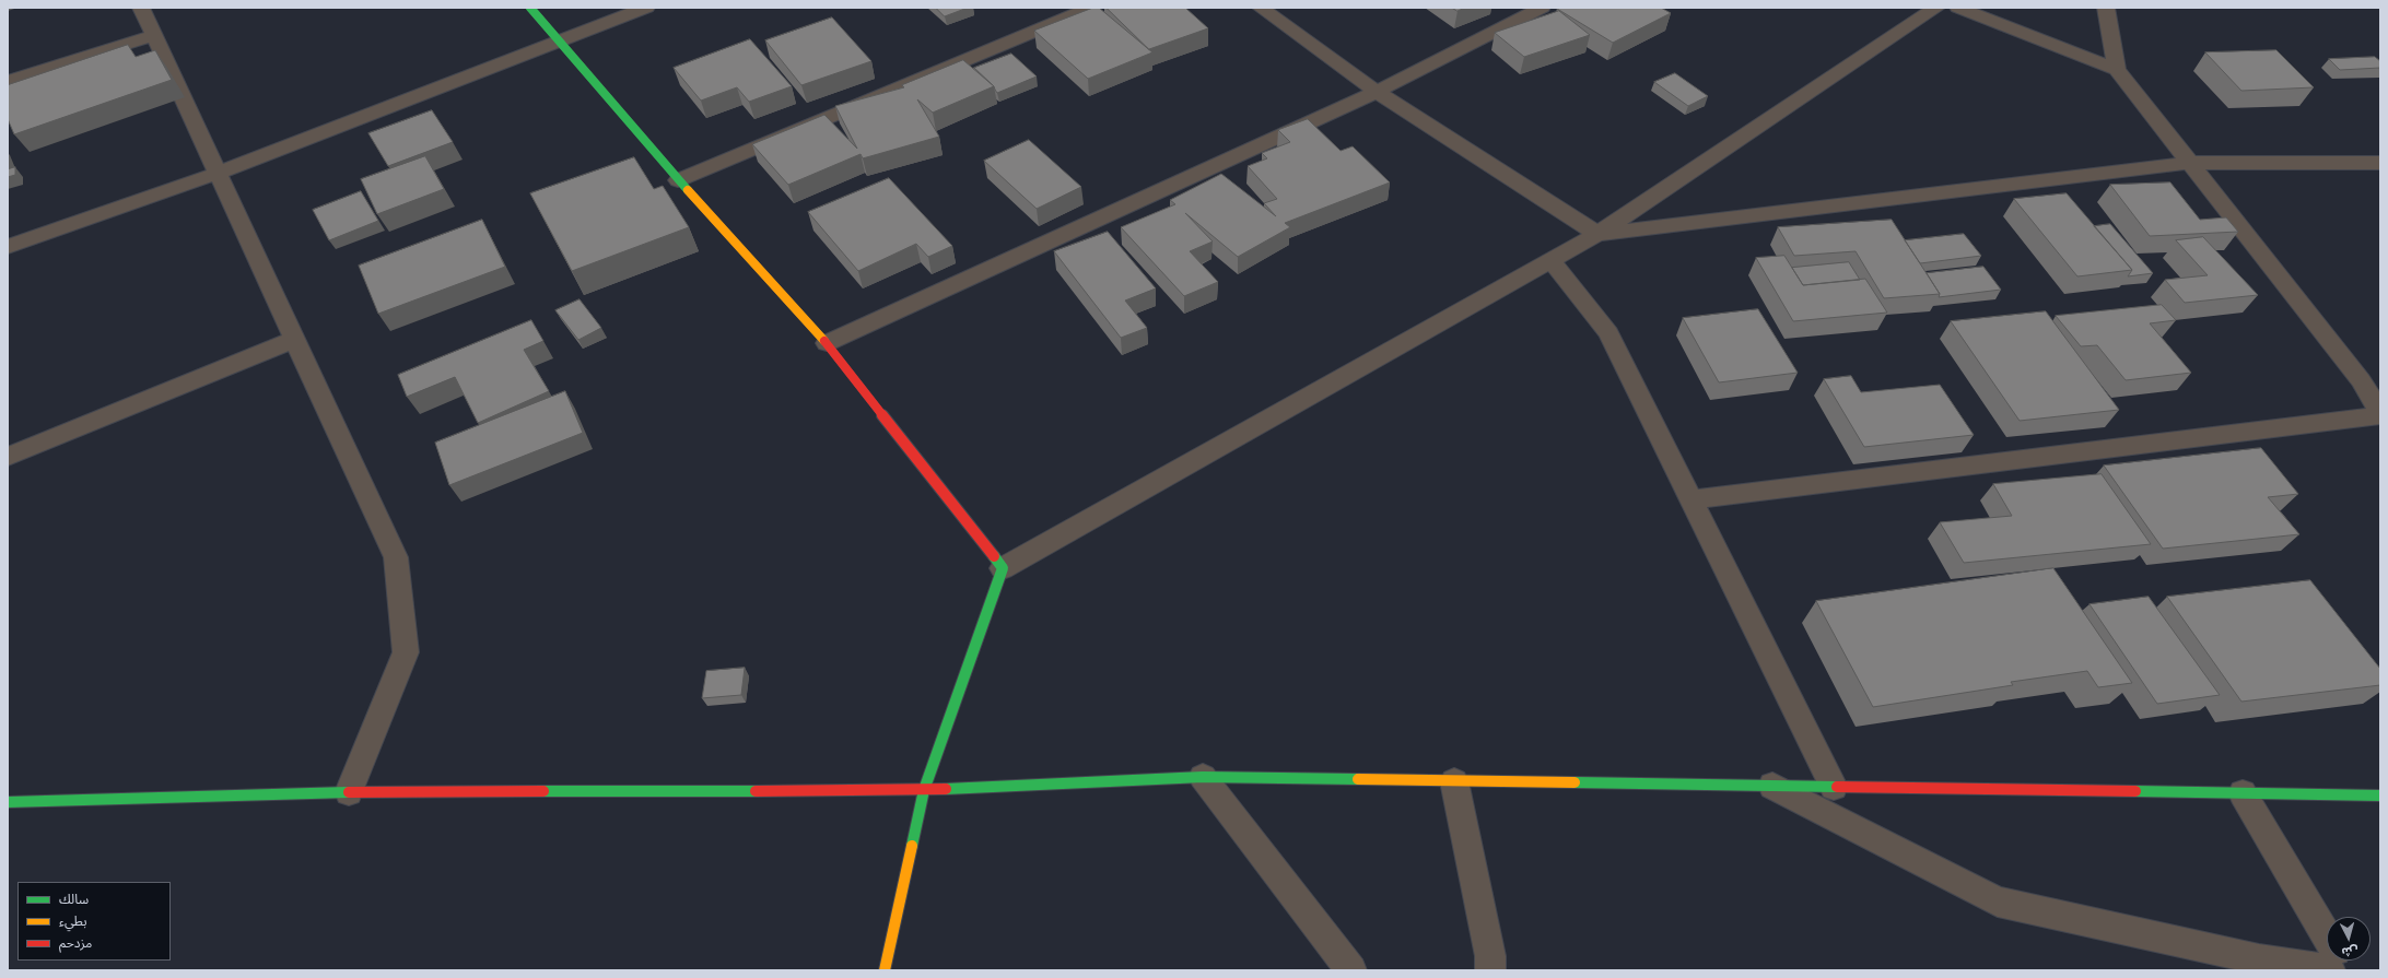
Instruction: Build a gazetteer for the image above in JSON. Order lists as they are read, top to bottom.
{
  "legend": ["سالك", "بطيء", "مزدحم"],
  "north": "bottom"
}
